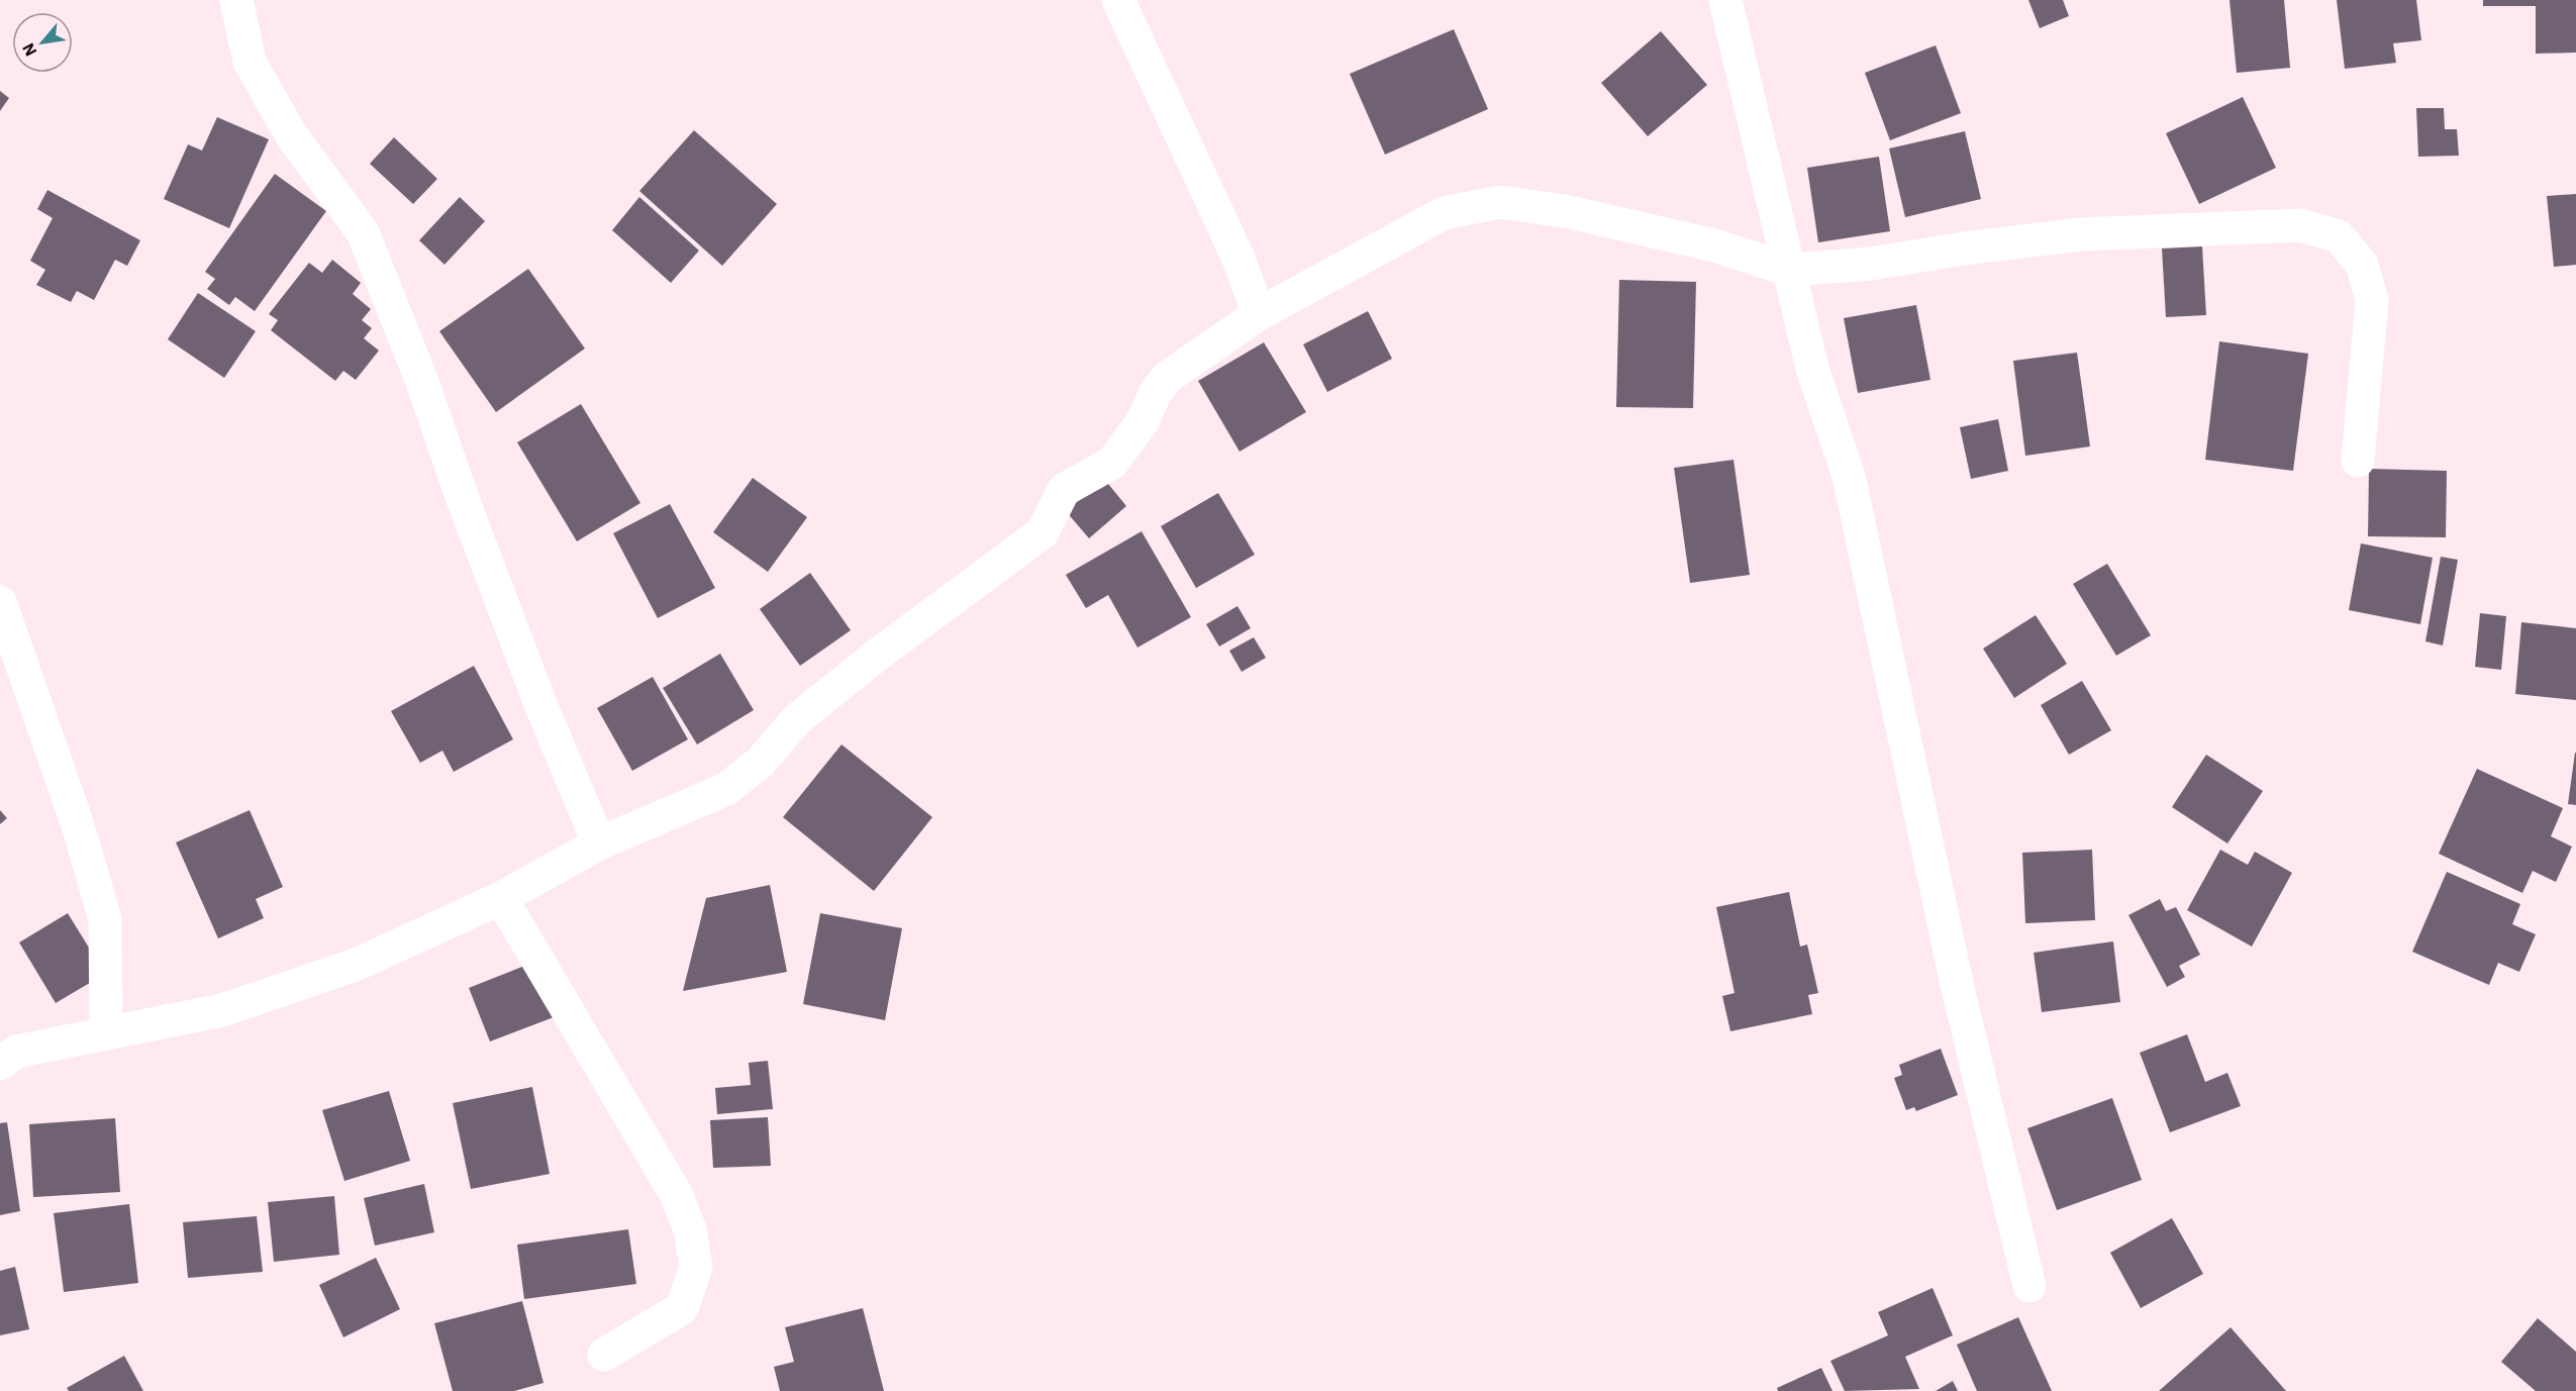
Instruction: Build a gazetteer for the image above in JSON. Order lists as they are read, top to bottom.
{
  "north": "bottom left"
}
